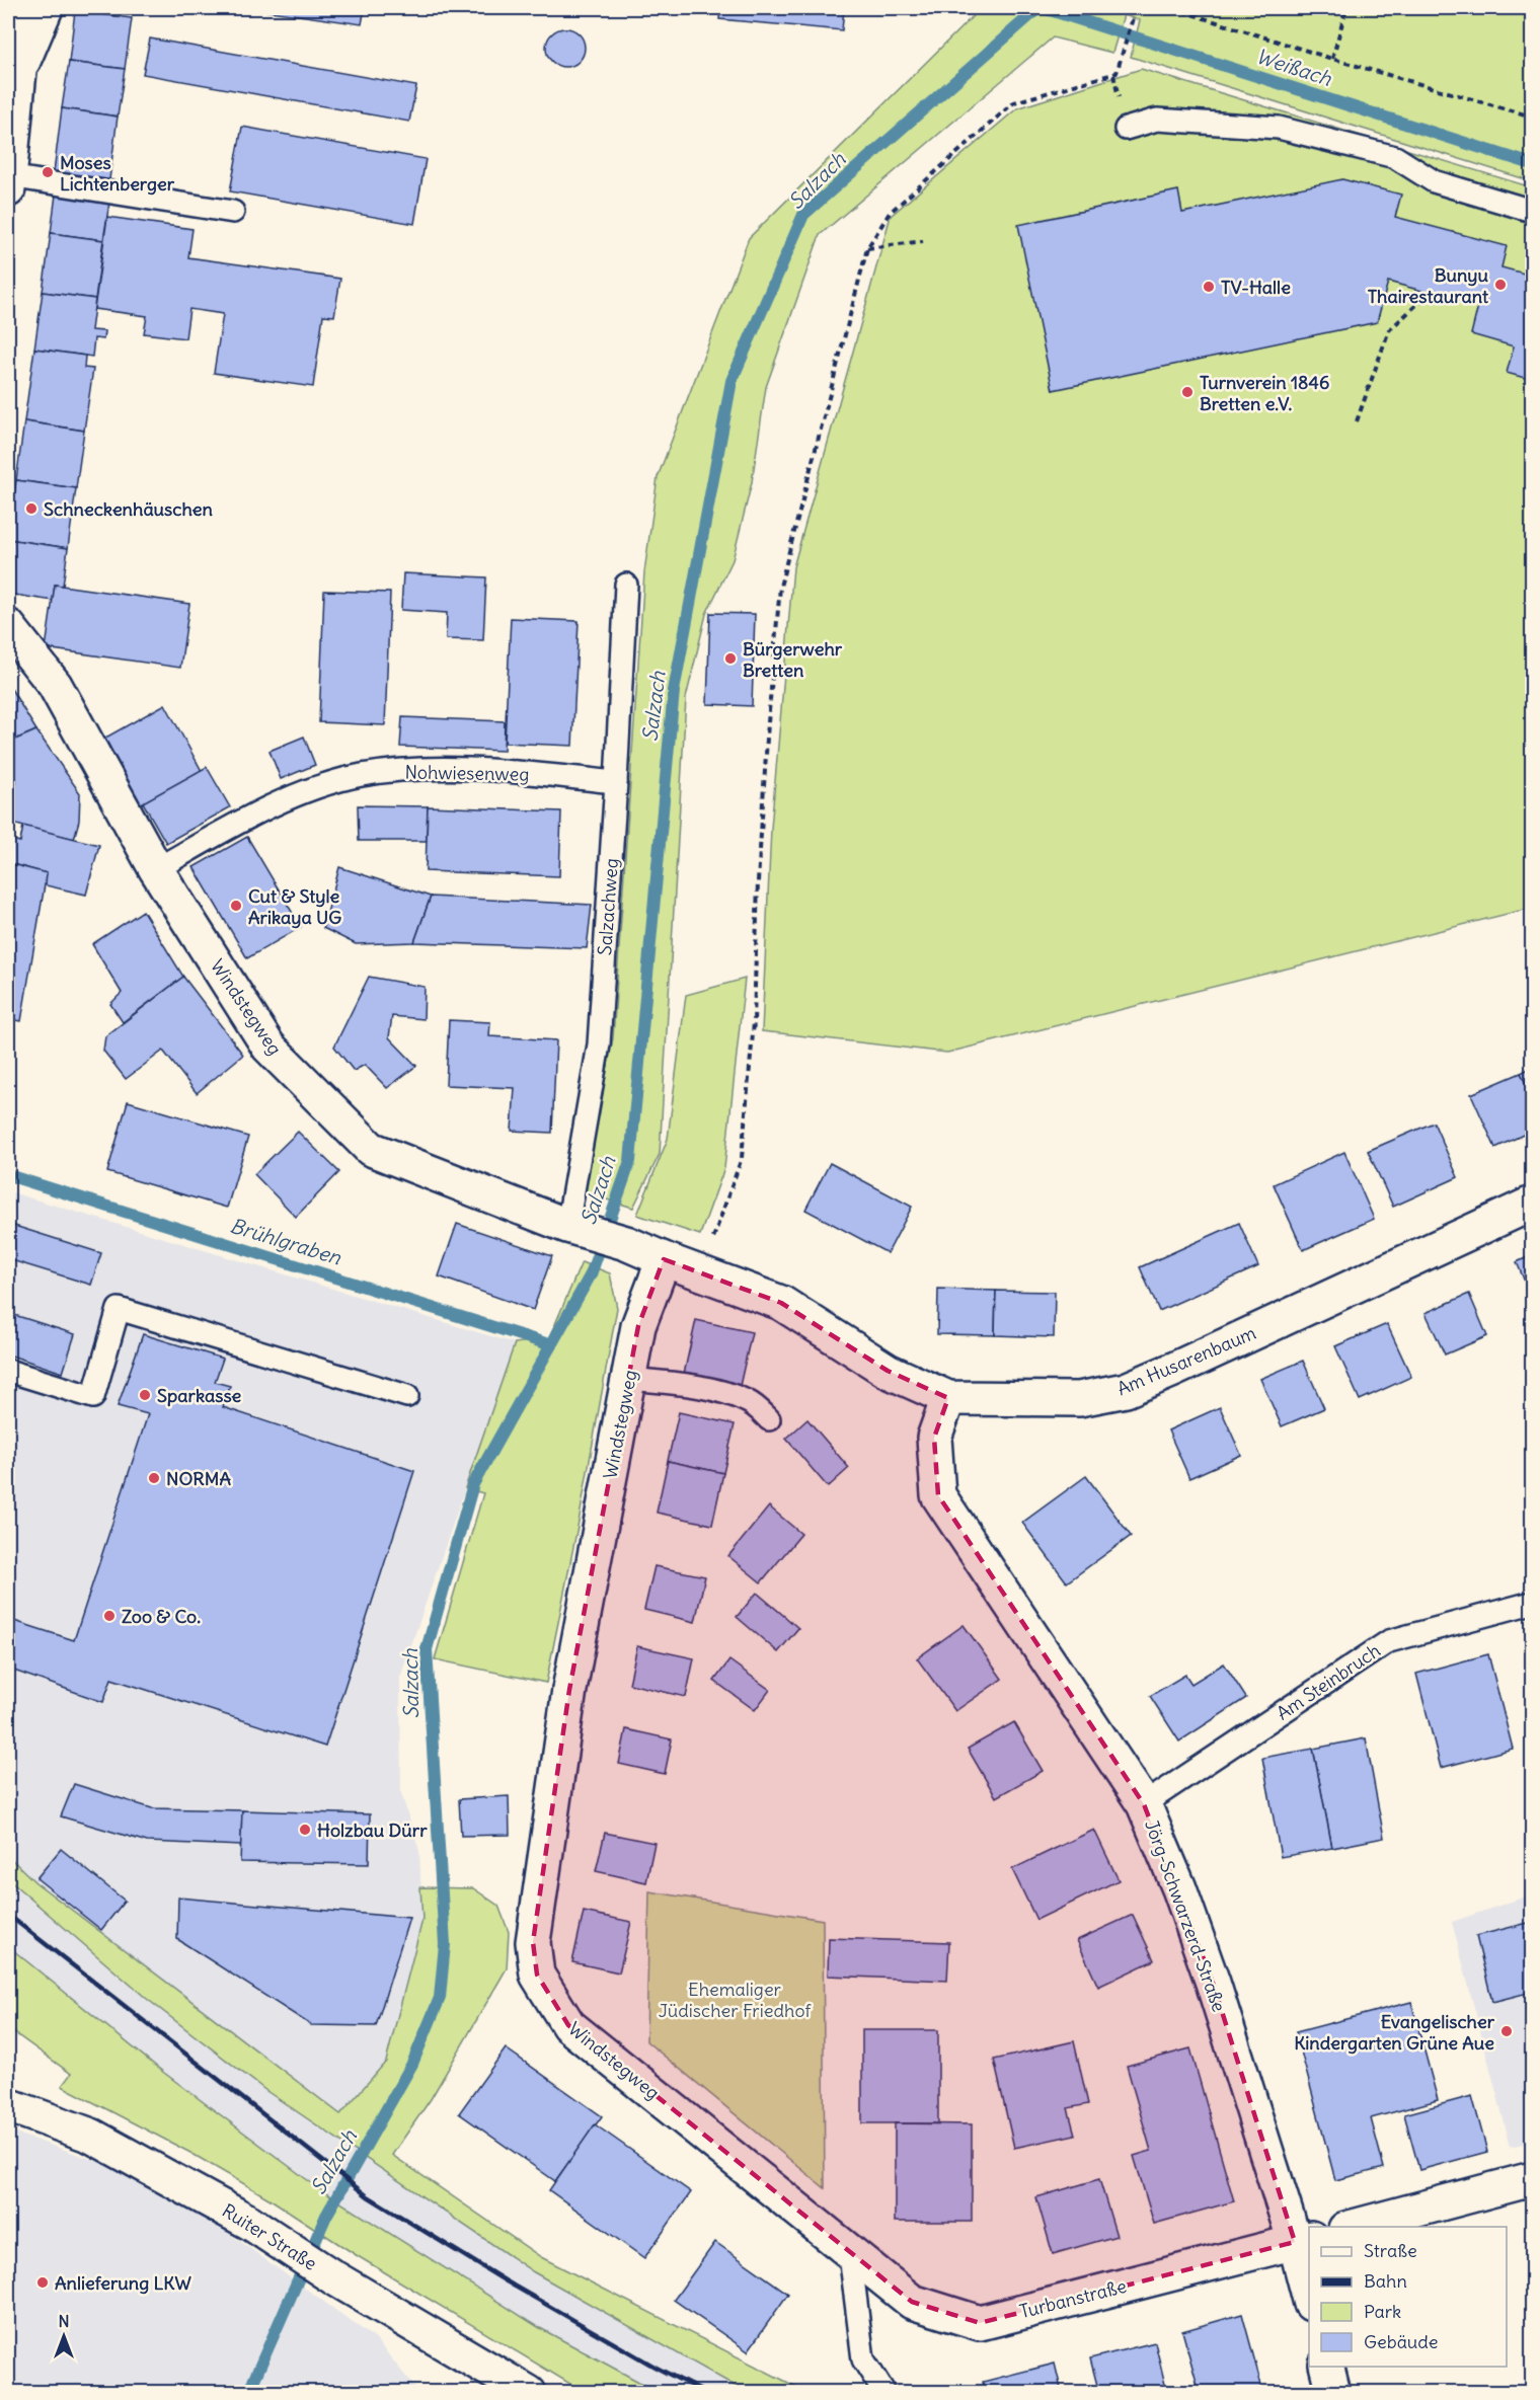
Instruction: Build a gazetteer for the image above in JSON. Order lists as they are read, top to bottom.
{
  "streets": {
    "street": [
      "Windstegweg",
      "Am Husarenbaum",
      "Jörg-Schwarzerd-Straße",
      "Ruiter Straße",
      "Turbanstraße"
    ],
    "lane": ["Nohwiesenweg", "Salzachweg", "Am Steinbruch"]
  },
  "crossings": [
    ["Nohwiesenweg", "Salzachweg"],
    ["Nohwiesenweg", "Windstegweg"],
    ["Salzachweg", "Windstegweg"],
    ["Windstegweg", "Am Husarenbaum"],
    ["Windstegweg", "Turbanstraße"],
    ["Am Husarenbaum", "Jörg-Schwarzerd-Straße"],
    ["Am Steinbruch", "Jörg-Schwarzerd-Straße"],
    ["Jörg-Schwarzerd-Straße", "Turbanstraße"]
  ],
  "water": ["Weißach", "Salzach", "Brühlgraben"],
  "parks": ["Ehemaliger Jüdischer Friedhof"],
  "places": [
    "Moses Lichtenberger",
    "Bunyu Thairestaurant",
    "TV-Halle",
    "Turnverein 1846 Bretten e.V.",
    "Schneckenhäuschen",
    "Bürgerwehr Bretten",
    "Cut & Style Arikaya UG",
    "Sparkasse",
    "NORMA",
    "Zoo & Co.",
    "Holzbau Dürr",
    "Evangelischer Kindergarten Grüne Aue",
    "Anlieferung LKW"
  ],
  "legend": [
    "Straße",
    "Bahn",
    "Park",
    "Gebäude"
  ],
  "north": "top"
}
